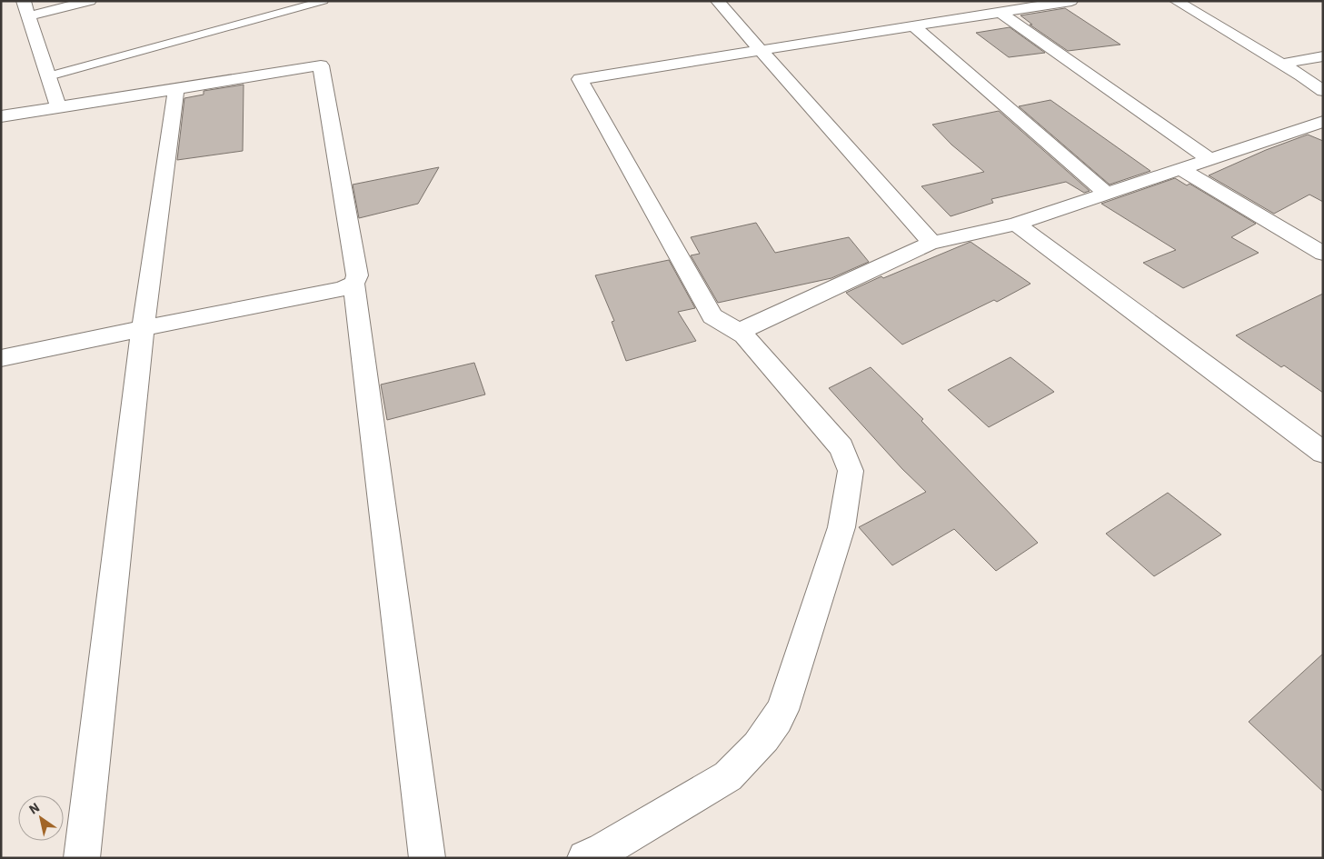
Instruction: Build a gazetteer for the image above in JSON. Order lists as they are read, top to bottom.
{
  "north": "top left"
}
